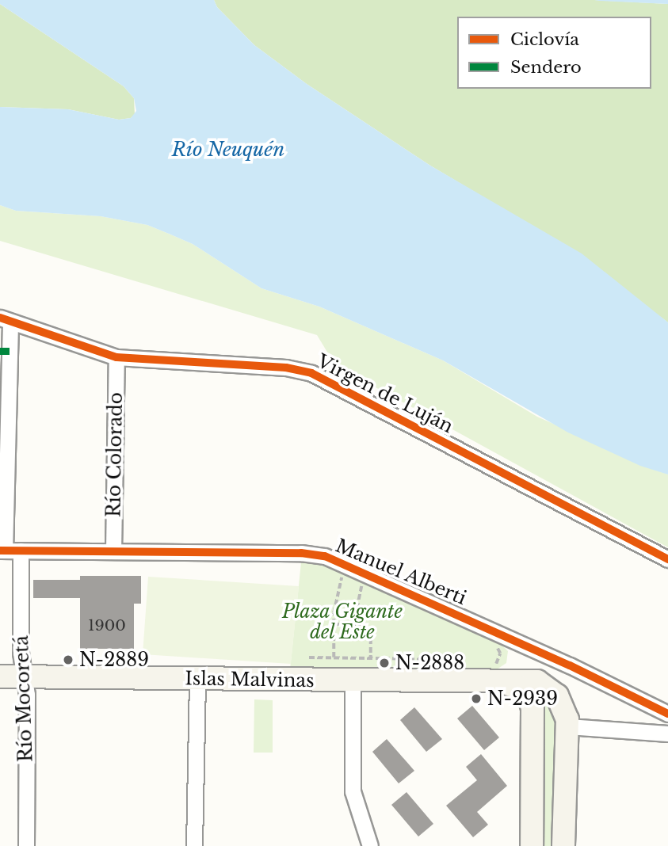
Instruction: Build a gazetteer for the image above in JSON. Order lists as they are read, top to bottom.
{
  "streets": {
    "main road": ["Islas Malvinas"],
    "street": [
      "Virgen de Luján",
      "Río Colorado",
      "Manuel Alberti",
      "Río Mocoretá"
    ]
  },
  "crossings": [
    ["Virgen de Luján", "Río Colorado"],
    ["Virgen de Luján", "Río Mocoretá"],
    ["Río Colorado", "Manuel Alberti"],
    ["Manuel Alberti", "Río Mocoretá"],
    ["Islas Malvinas", "Río Mocoretá"]
  ],
  "water": ["Río Neuquén"],
  "parks": ["Plaza Gigante del Este"],
  "places": ["N-2889", "N-2888", "N-2939"],
  "house_numbers": ["1900"],
  "legend": ["Ciclovía", "Sendero"]
}
